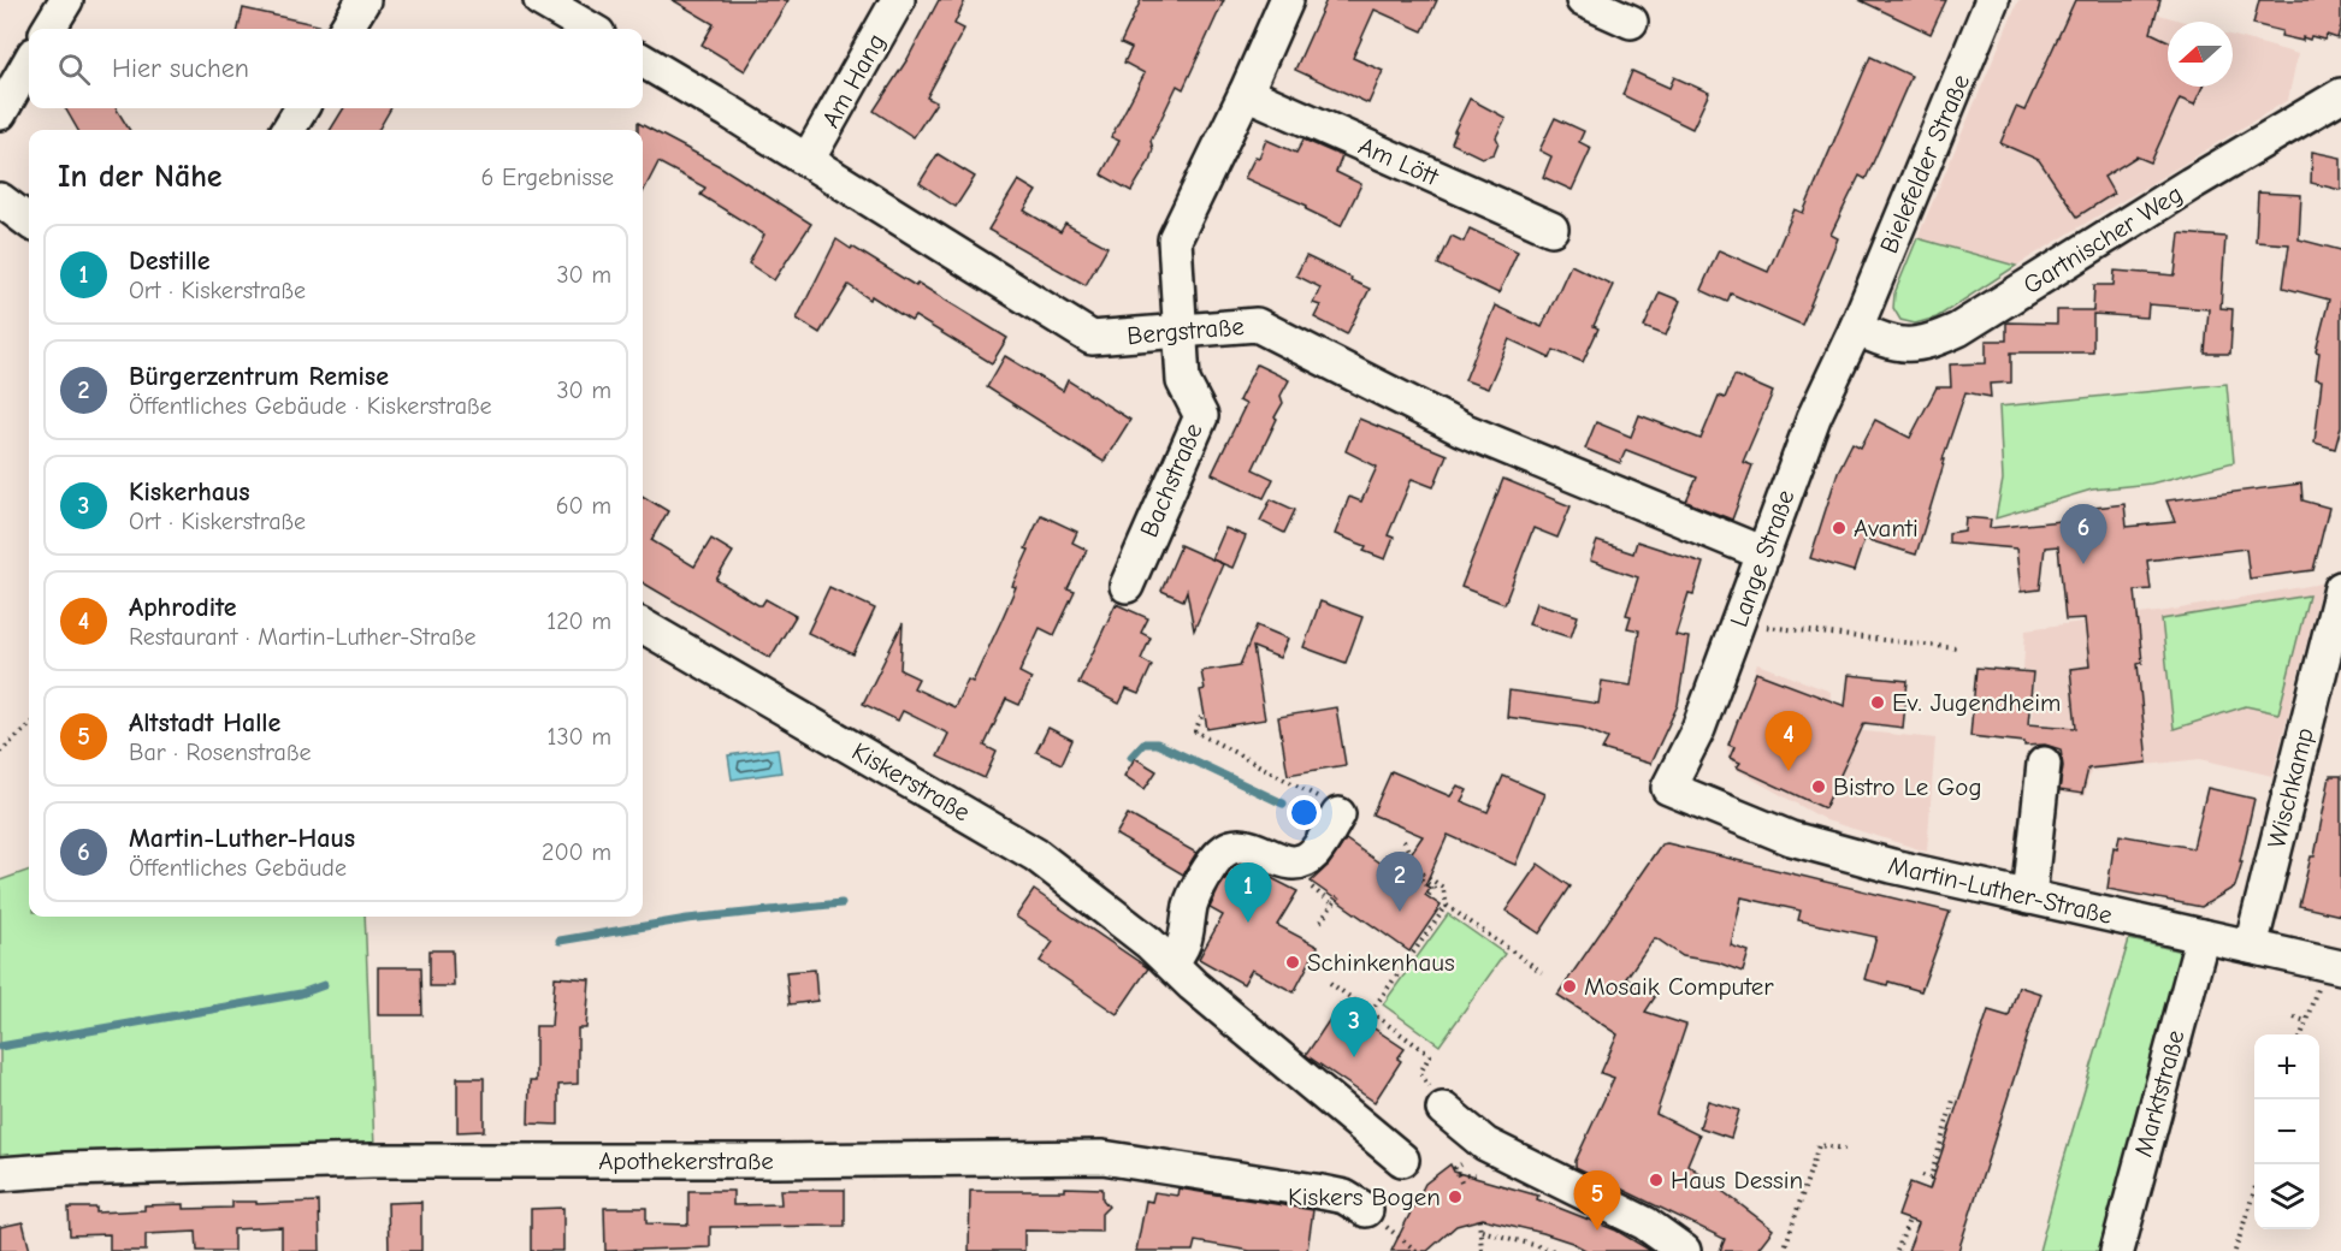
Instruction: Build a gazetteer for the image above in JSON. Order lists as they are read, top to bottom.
{
  "streets": {
    "street": [
      "Am Hang",
      "Am Lött",
      "Bielefelder Straße",
      "Gartnischer Weg",
      "Bergstraße",
      "Bachstraße",
      "Lange Straße",
      "Kiskerstraße",
      "Wischkamp",
      "Martin-Luther-Straße",
      "Marktstraße",
      "Apothekerstraße"
    ]
  },
  "crossings": [
    ["Am Hang", "Bergstraße"],
    ["Bielefelder Straße", "Gartnischer Weg"],
    ["Bielefelder Straße", "Lange Straße"],
    ["Gartnischer Weg", "Lange Straße"],
    ["Bergstraße", "Bachstraße"],
    ["Bergstraße", "Lange Straße"],
    ["Lange Straße", "Martin-Luther-Straße"],
    ["Wischkamp", "Martin-Luther-Straße"],
    ["Martin-Luther-Straße", "Marktstraße"]
  ],
  "places": [
    "Avanti",
    "Ev. Jugendheim",
    "Bistro Le Gog",
    "Schinkenhaus",
    "Mosaik Computer",
    "Haus Dessin",
    "Kiskers Bogen"
  ],
  "north": "left",
  "page": {
    "search": "Hier suchen",
    "heading": ["In der Nähe", "6 Ergebnisse"],
    "list": [
      {
        "mark": "1",
        "name": "Destille",
        "note": "Ort · Kiskerstraße",
        "value": "30 m"
      },
      {
        "mark": "2",
        "name": "Bürgerzentrum Remise",
        "note": "Öffentliches Gebäude · Kiskerstraße",
        "value": "30 m"
      },
      {
        "mark": "3",
        "name": "Kiskerhaus",
        "note": "Ort · Kiskerstraße",
        "value": "60 m"
      },
      {
        "mark": "4",
        "name": "Aphrodite",
        "note": "Restaurant · Martin-Luther-Straße",
        "value": "120 m"
      },
      {
        "mark": "5",
        "name": "Altstadt Halle",
        "note": "Bar · Rosenstraße",
        "value": "130 m"
      },
      {
        "mark": "6",
        "name": "Martin-Luther-Haus",
        "note": "Öffentliches Gebäude",
        "value": "200 m"
      }
    ],
    "pins": [
      "6",
      "4",
      "2",
      "1",
      "3",
      "5"
    ],
    "map_buttons": ["+", "−"]
  }
}
